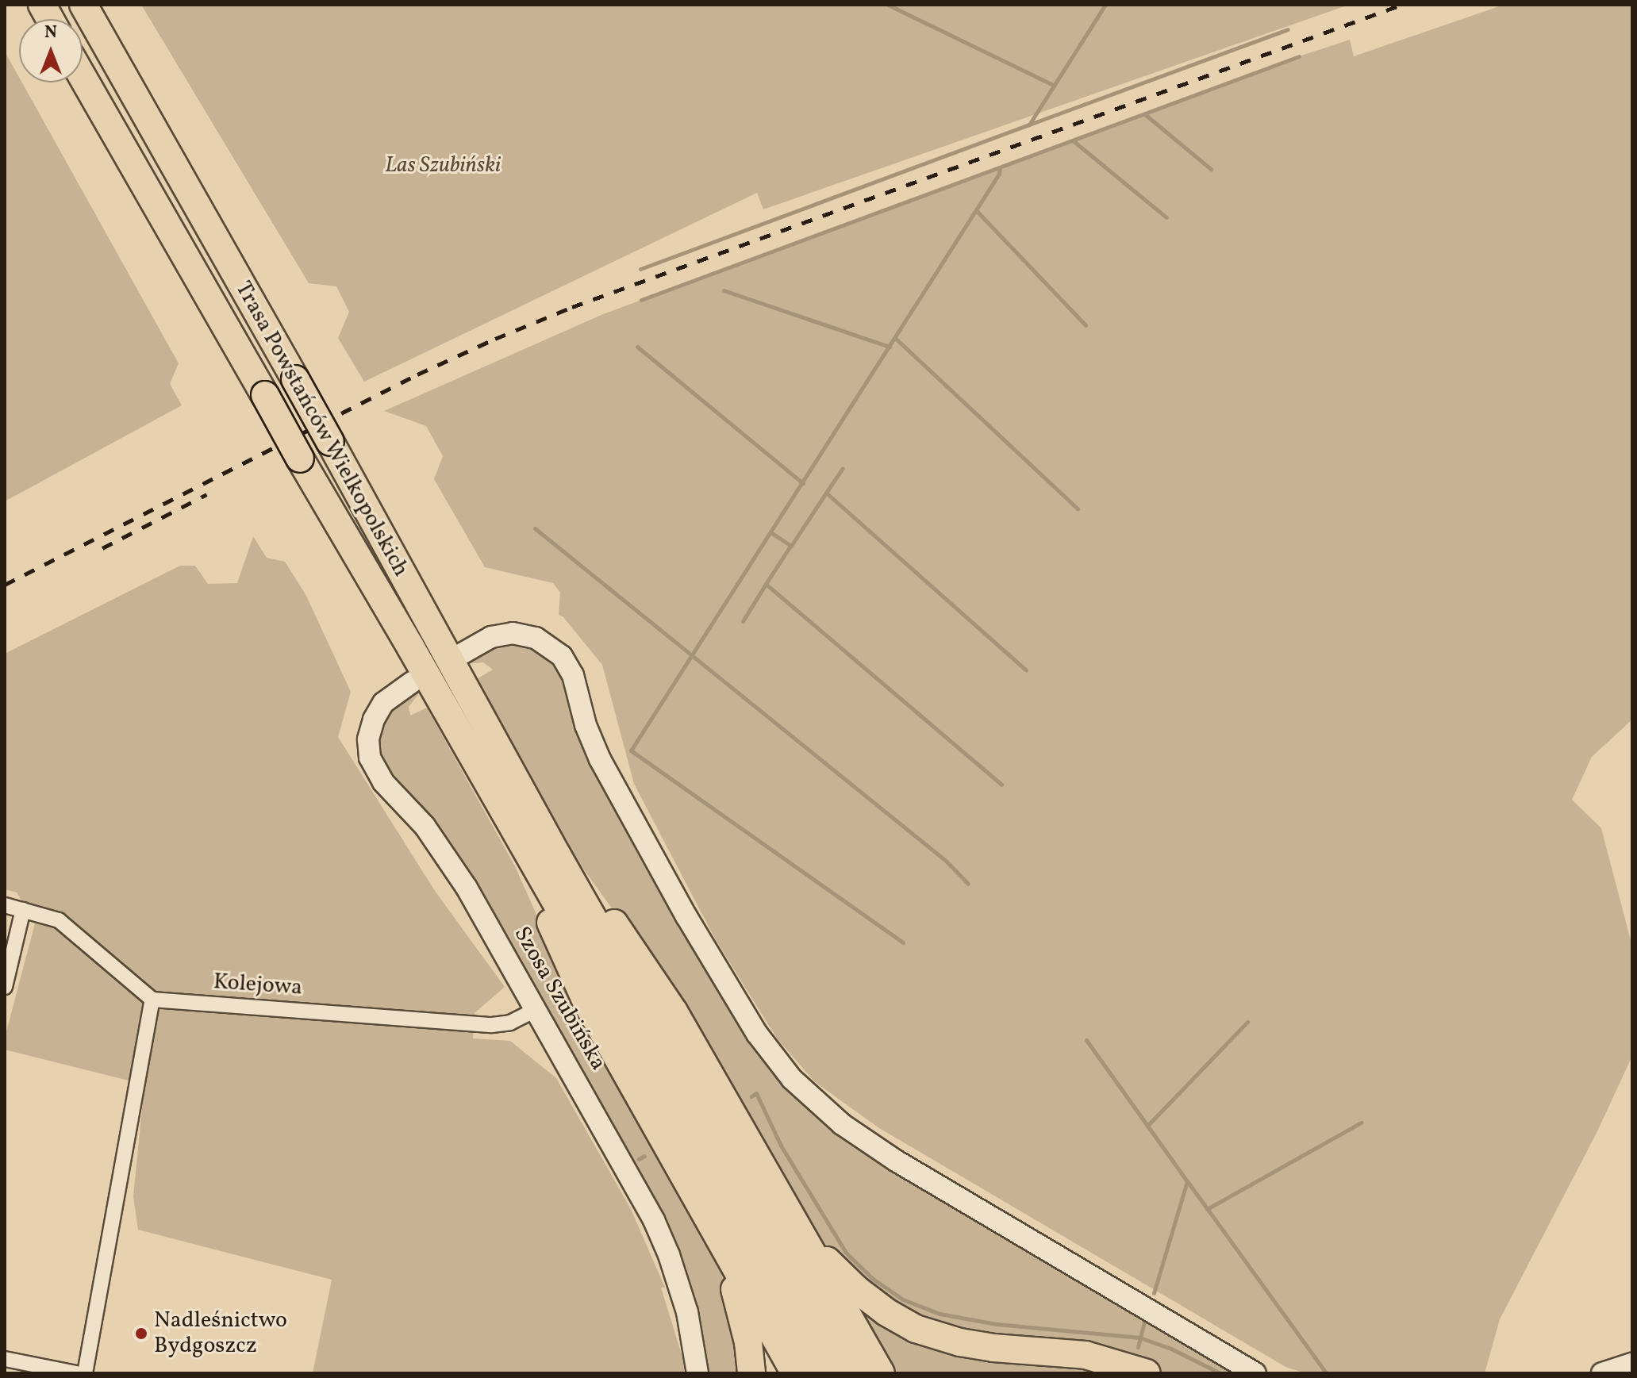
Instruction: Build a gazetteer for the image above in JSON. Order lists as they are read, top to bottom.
{
  "streets": {
    "highway": ["Trasa Powstańców Wielkopolskich"],
    "street": ["Kolejowa", "Szosa Szubińska"]
  },
  "crossings": [
    ["Kolejowa", "Szosa Szubińska"]
  ],
  "parks": ["Las Szubiński"],
  "places": ["Nadleśnictwo Bydgoszcz"],
  "north": "top"
}
